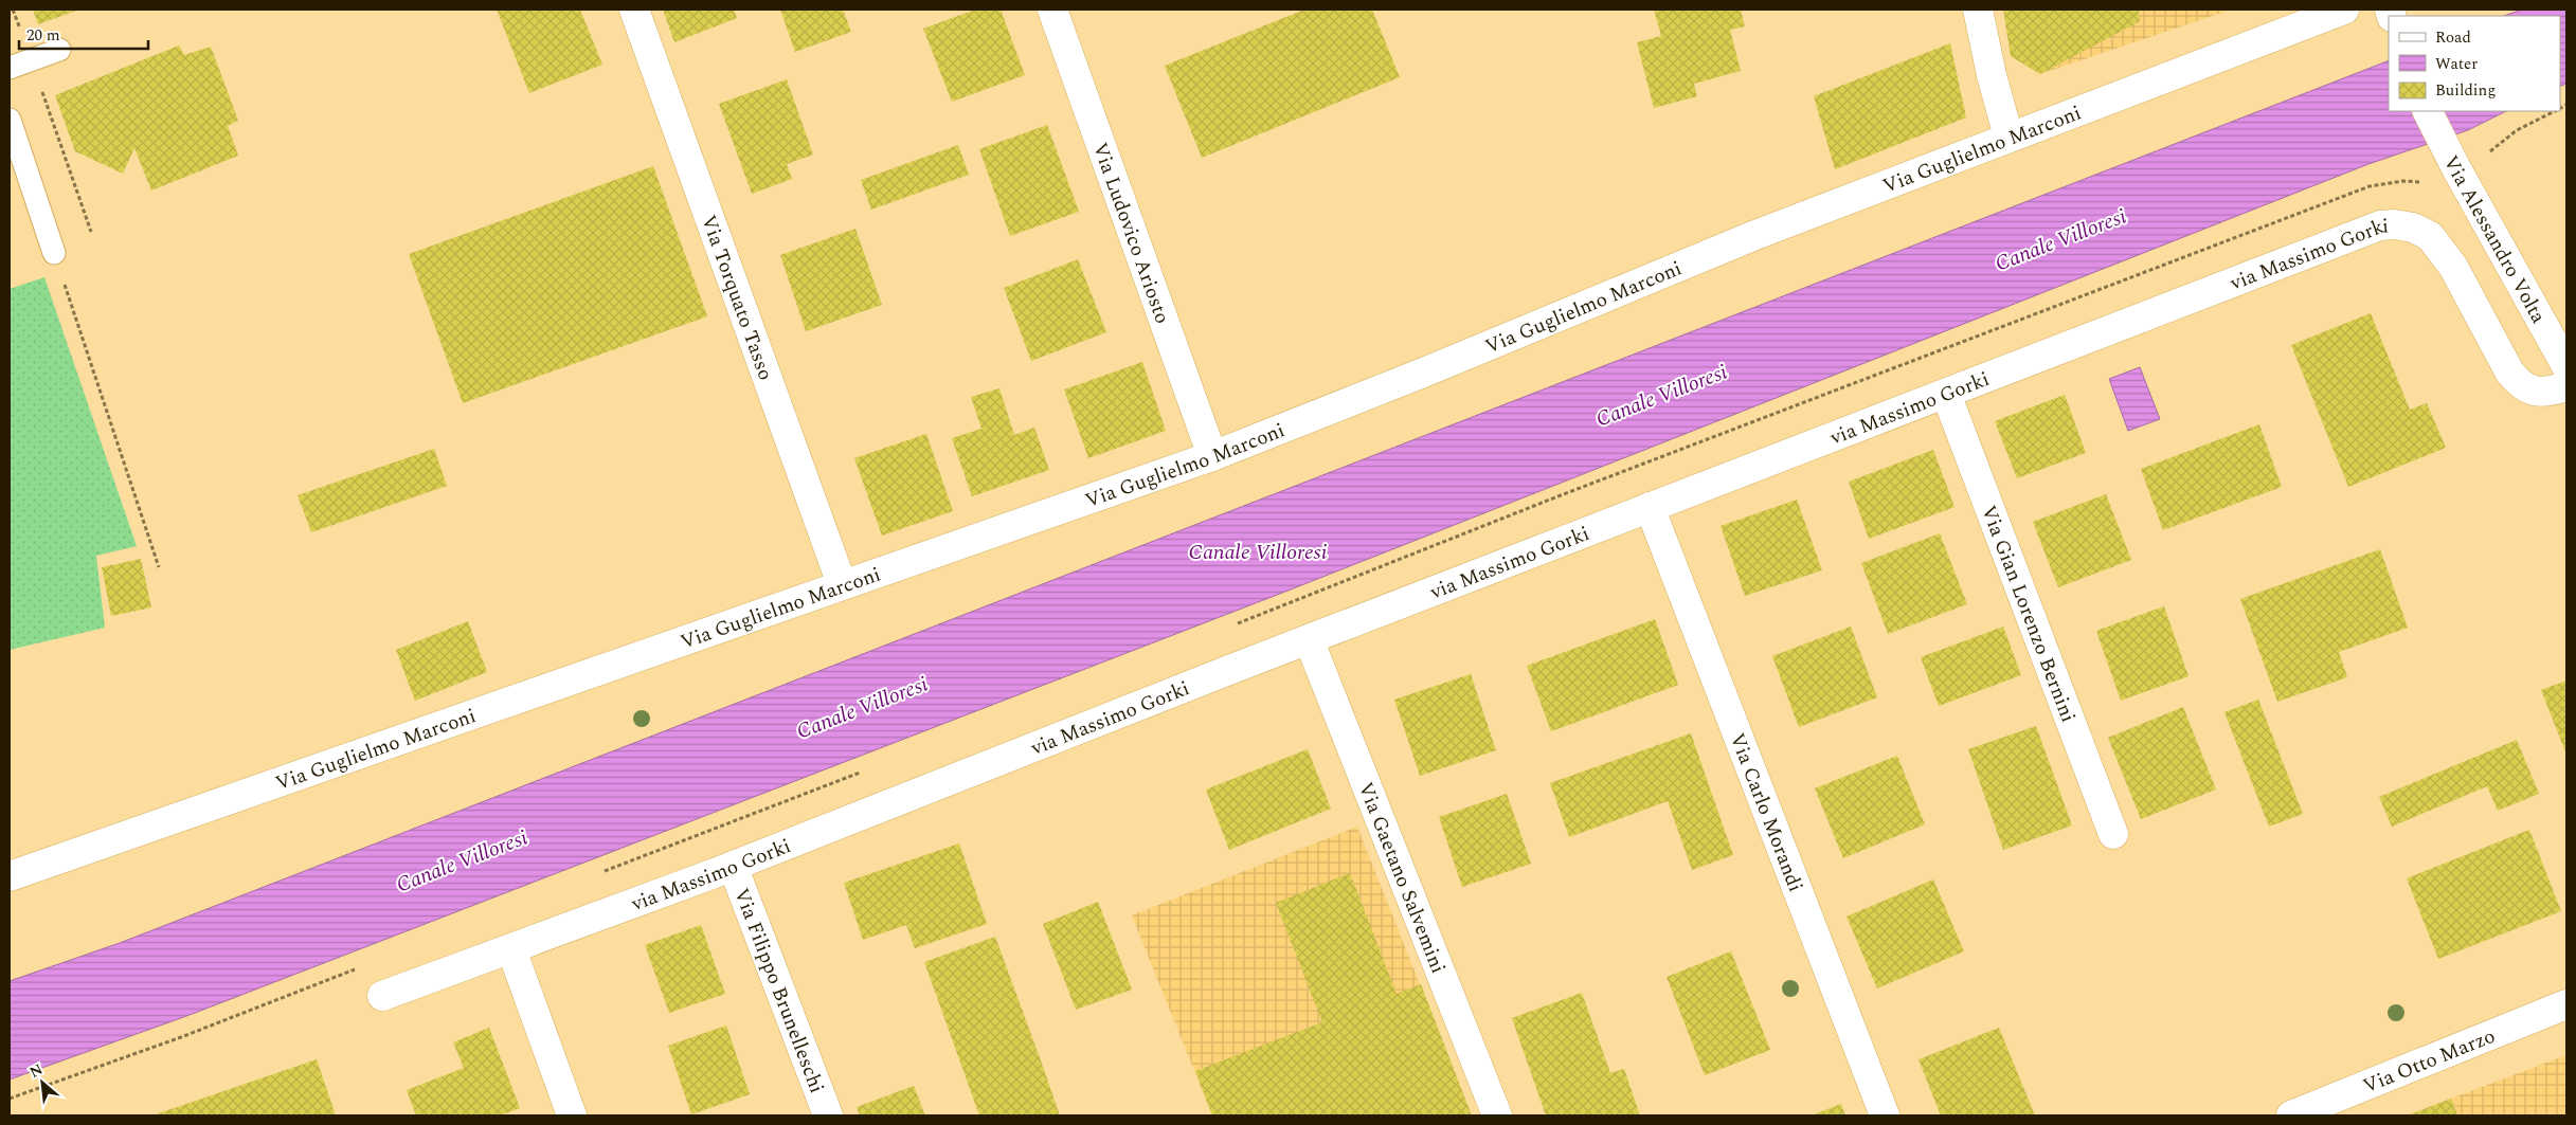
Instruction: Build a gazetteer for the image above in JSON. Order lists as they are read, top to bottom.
{
  "streets": {
    "street": [
      "Via Guglielmo Marconi",
      "Via Ludovico Ariosto",
      "Via Alessandro Volta",
      "via Massimo Gorki",
      "Via Torquato Tasso",
      "Via Gian Lorenzo Bernini",
      "Via Carlo Morandi",
      "Via Gaetano Salvemini",
      "Via Filippo Brunelleschi",
      "Via Otto Marzo"
    ]
  },
  "crossings": [
    ["Via Guglielmo Marconi", "Via Ludovico Ariosto"],
    ["Via Guglielmo Marconi", "Via Torquato Tasso"],
    ["via Massimo Gorki", "Via Gian Lorenzo Bernini"],
    ["via Massimo Gorki", "Via Carlo Morandi"],
    ["via Massimo Gorki", "Via Gaetano Salvemini"],
    ["via Massimo Gorki", "Via Filippo Brunelleschi"]
  ],
  "water": ["Canale Villoresi"],
  "legend": ["Road", "Water", "Building"],
  "scale_bar": "20 m",
  "north": "top left"
}
